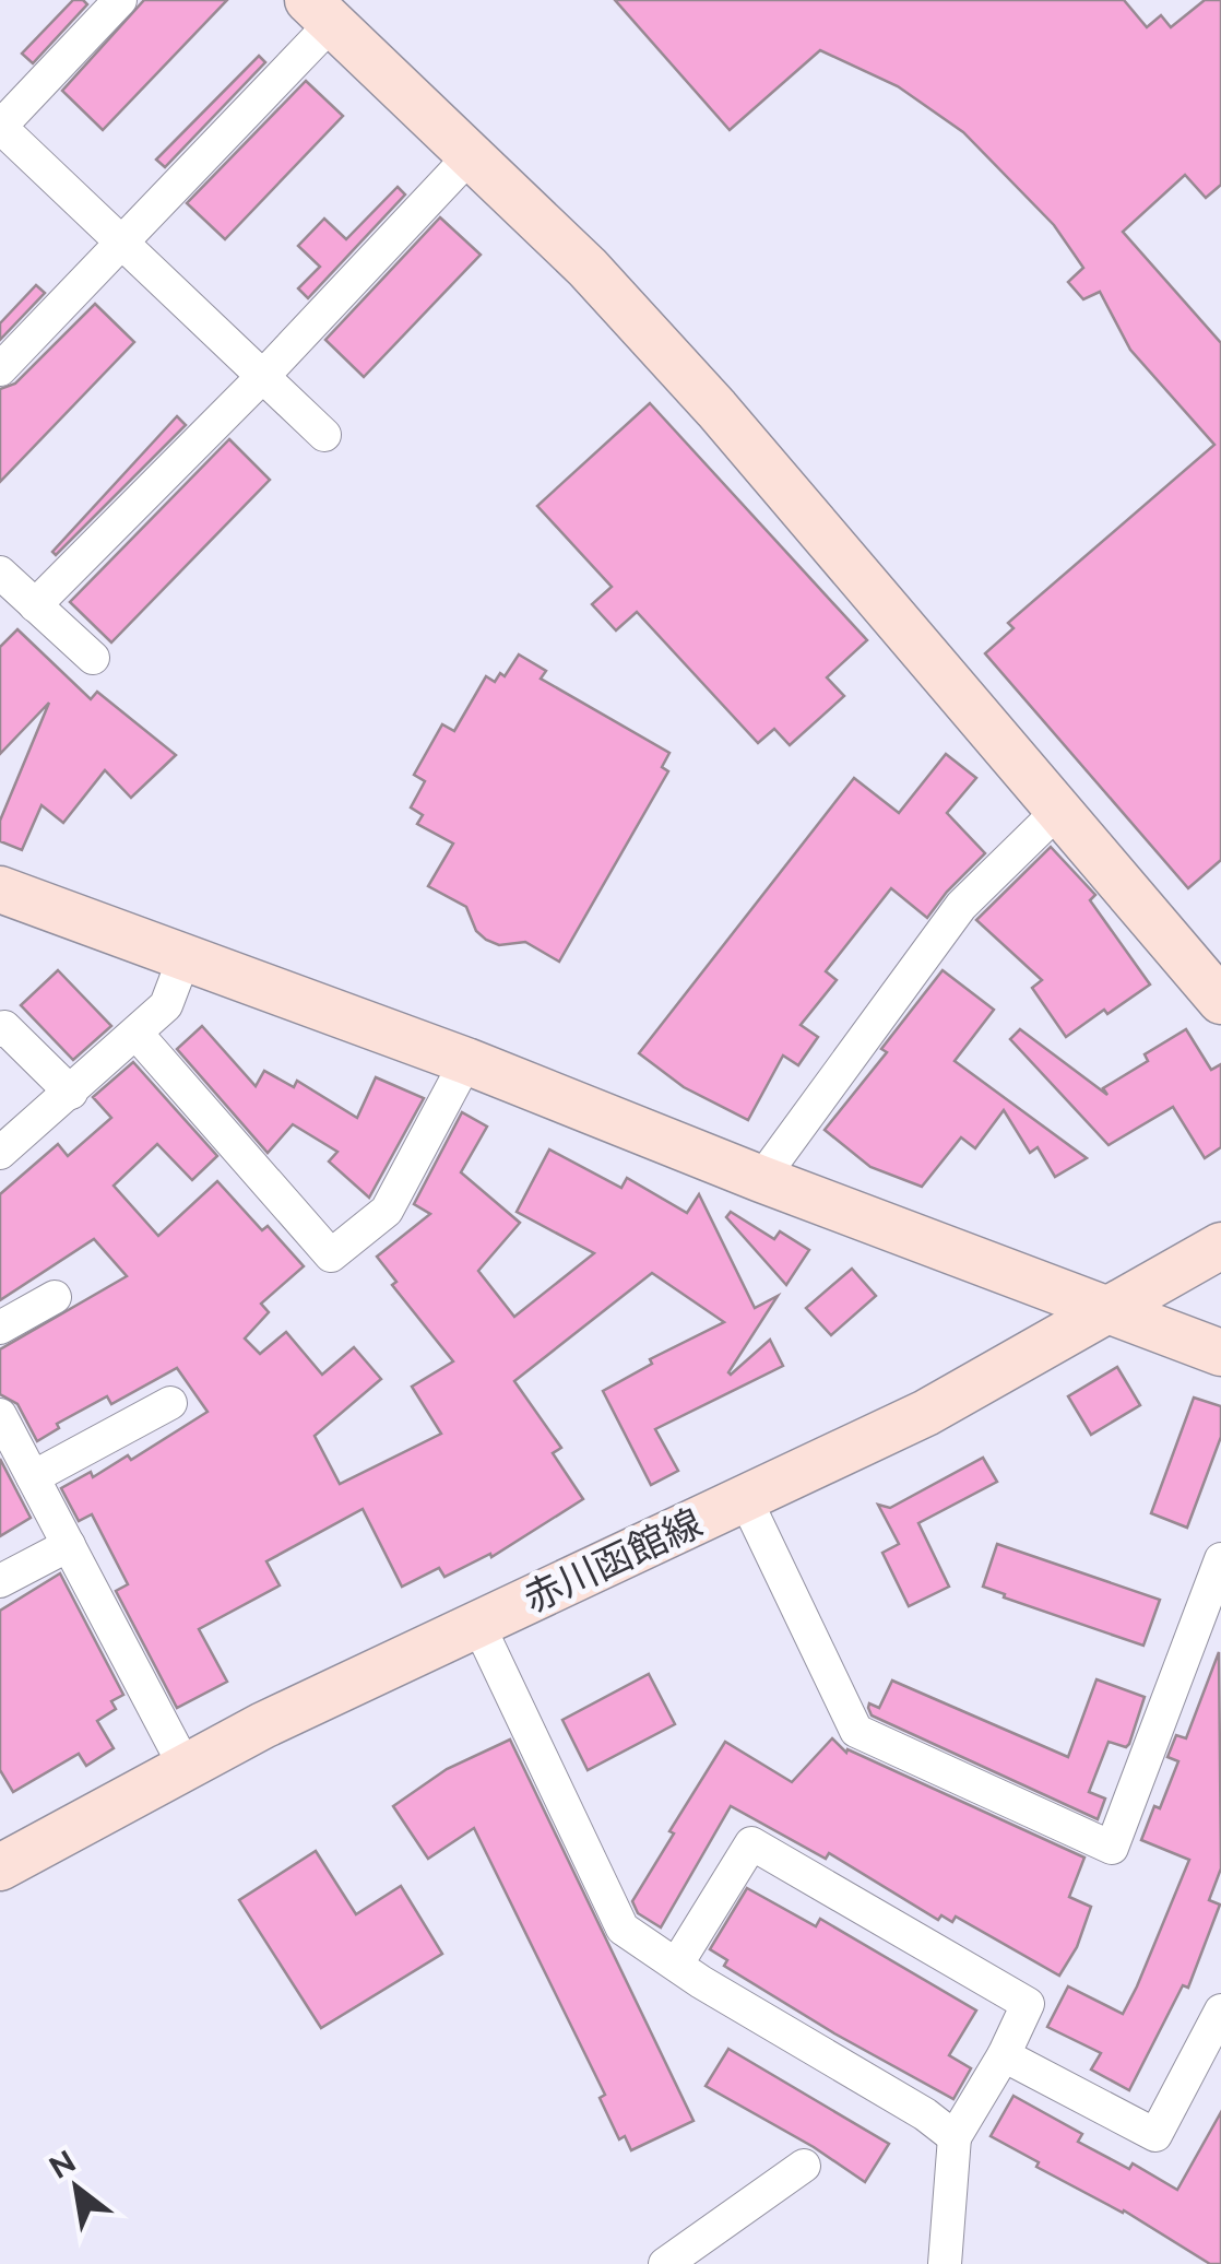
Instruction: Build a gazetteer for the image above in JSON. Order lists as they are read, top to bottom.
{
  "streets": {
    "street": ["赤川函館線"]
  },
  "north": "top left"
}
